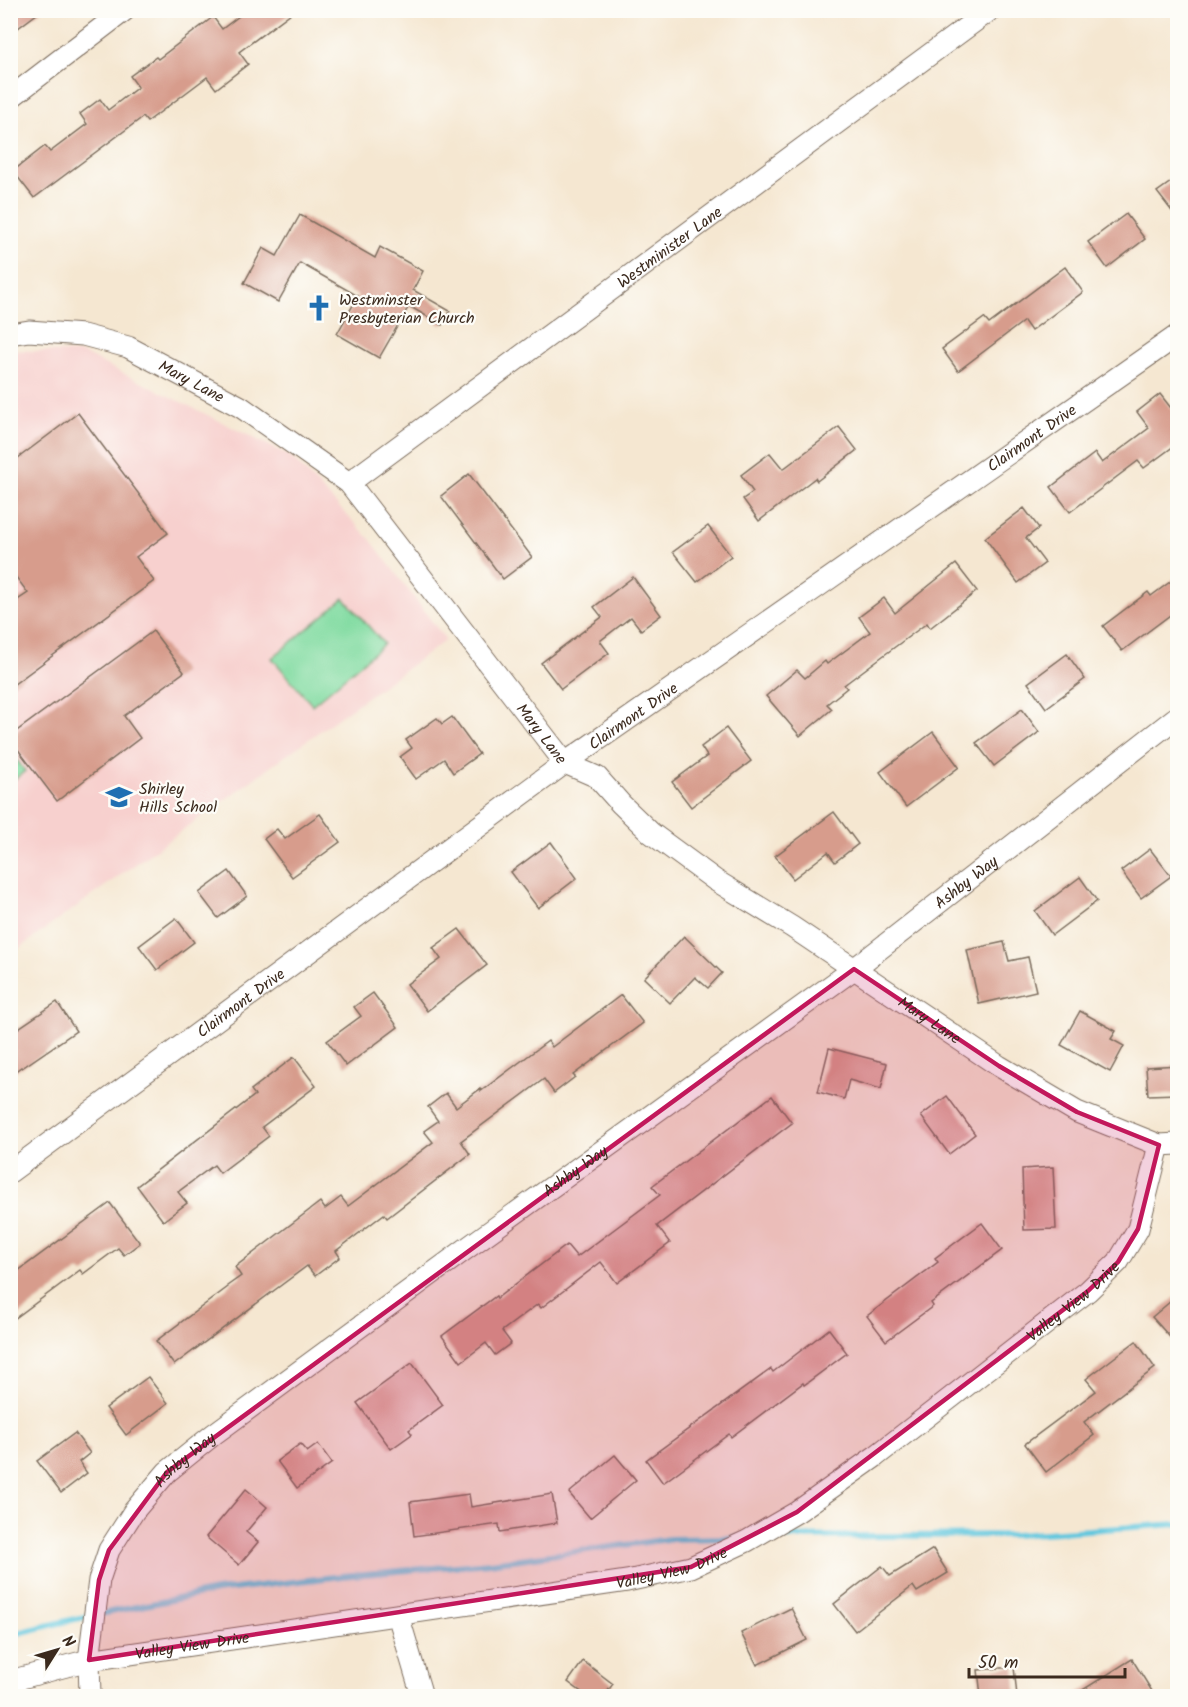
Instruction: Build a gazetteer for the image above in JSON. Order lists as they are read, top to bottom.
{
  "streets": {
    "street": [
      "Westminister Lane",
      "Mary Lane",
      "Clairmont Drive",
      "Ashby Way",
      "Valley View Drive"
    ]
  },
  "crossings": [
    ["Westminister Lane", "Mary Lane"],
    ["Mary Lane", "Clairmont Drive"],
    ["Mary Lane", "Ashby Way"],
    ["Mary Lane", "Valley View Drive"],
    ["Ashby Way", "Valley View Drive"]
  ],
  "places": {
    "church": ["Westminster Presbyterian Church"],
    "school or university": ["Shirley Hills School"]
  },
  "scale_bar": "50 m",
  "north": "top right"
}
